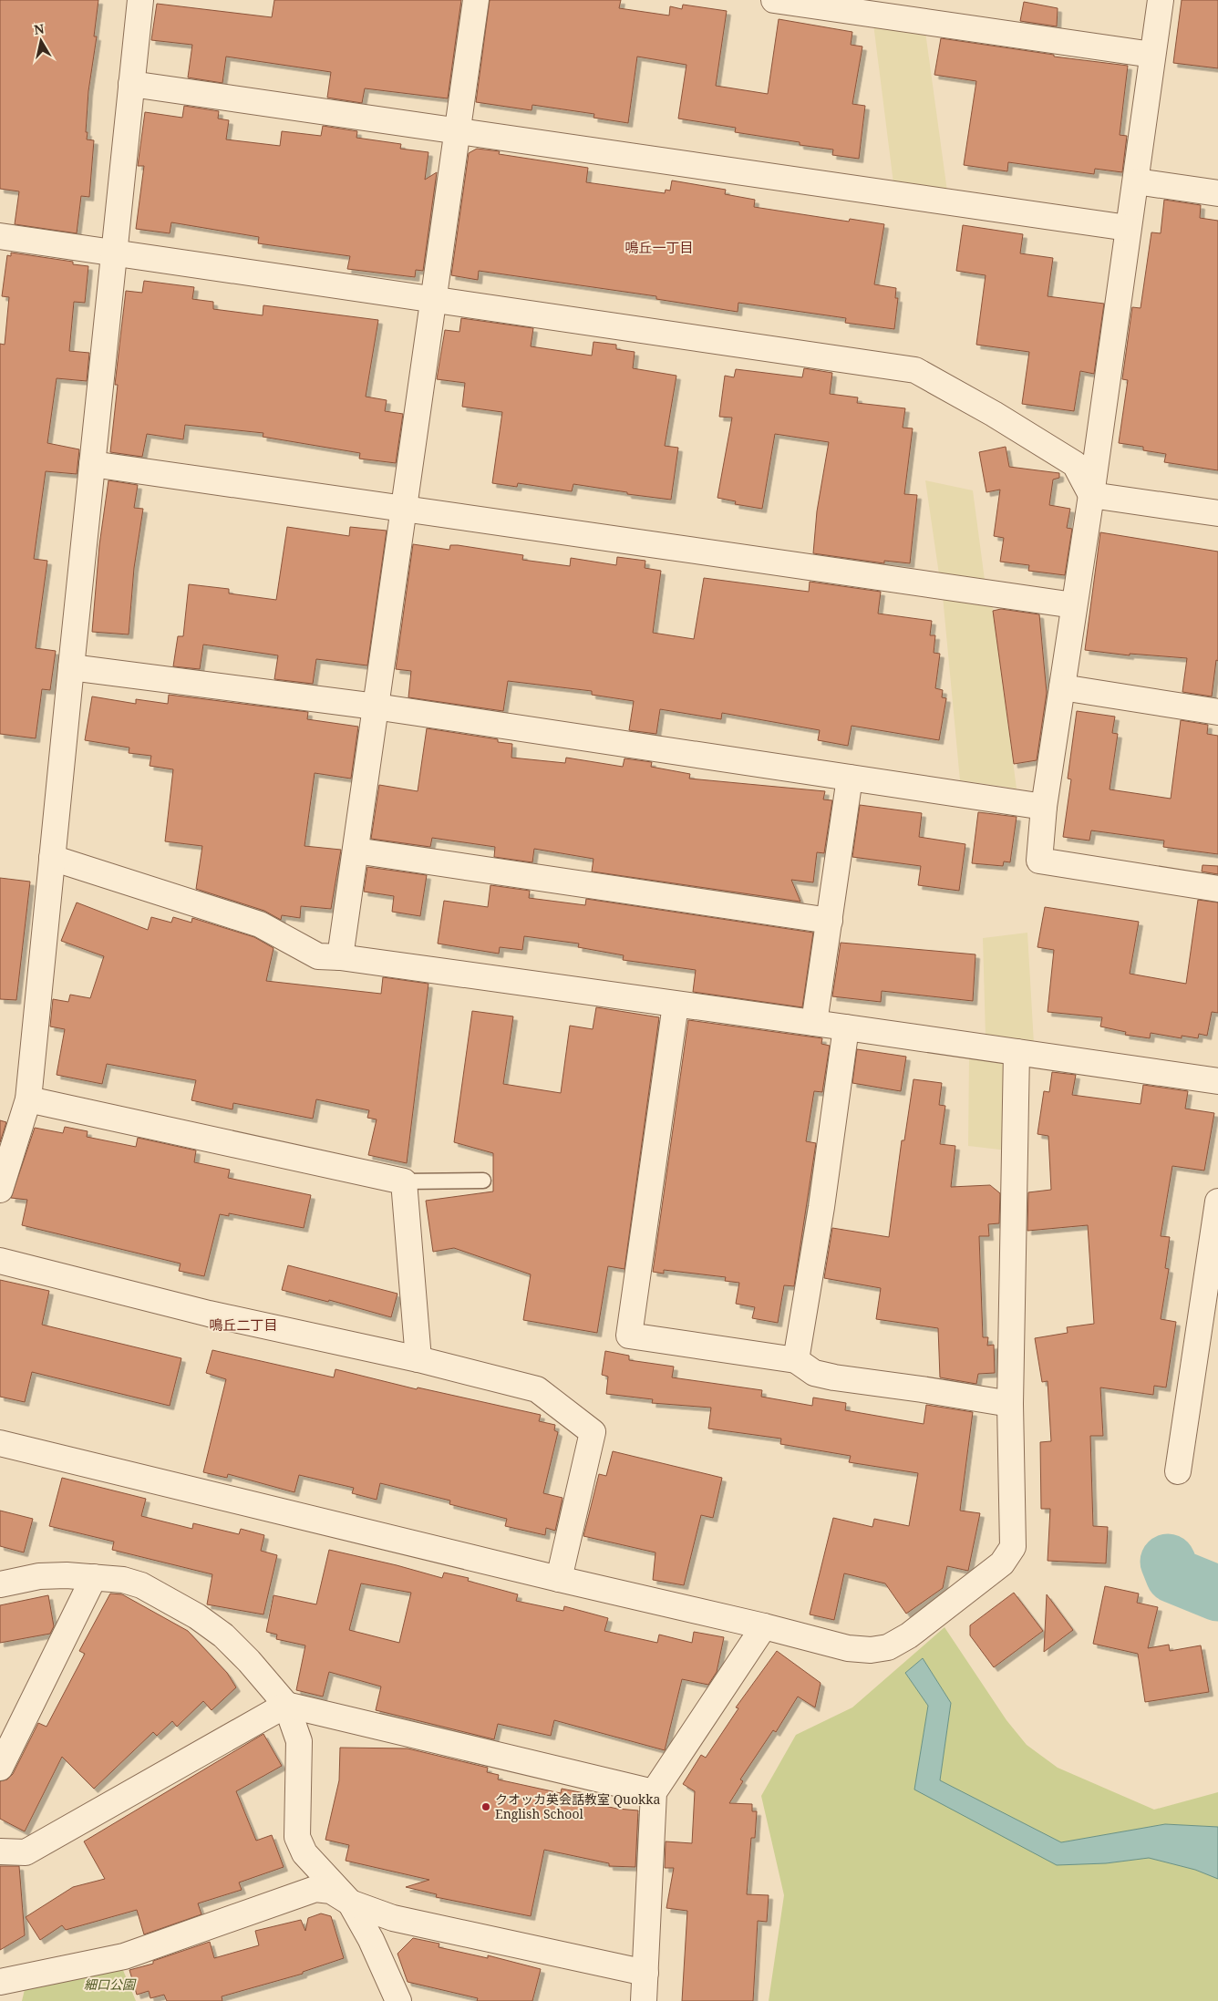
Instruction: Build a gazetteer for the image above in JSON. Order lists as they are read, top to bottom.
{
  "districts": ["鳴丘一丁目", "鳴丘二丁目"],
  "parks": ["細口公園"],
  "places": ["クオッカ英会話教室 Quokka English School"],
  "north": "top"
}
